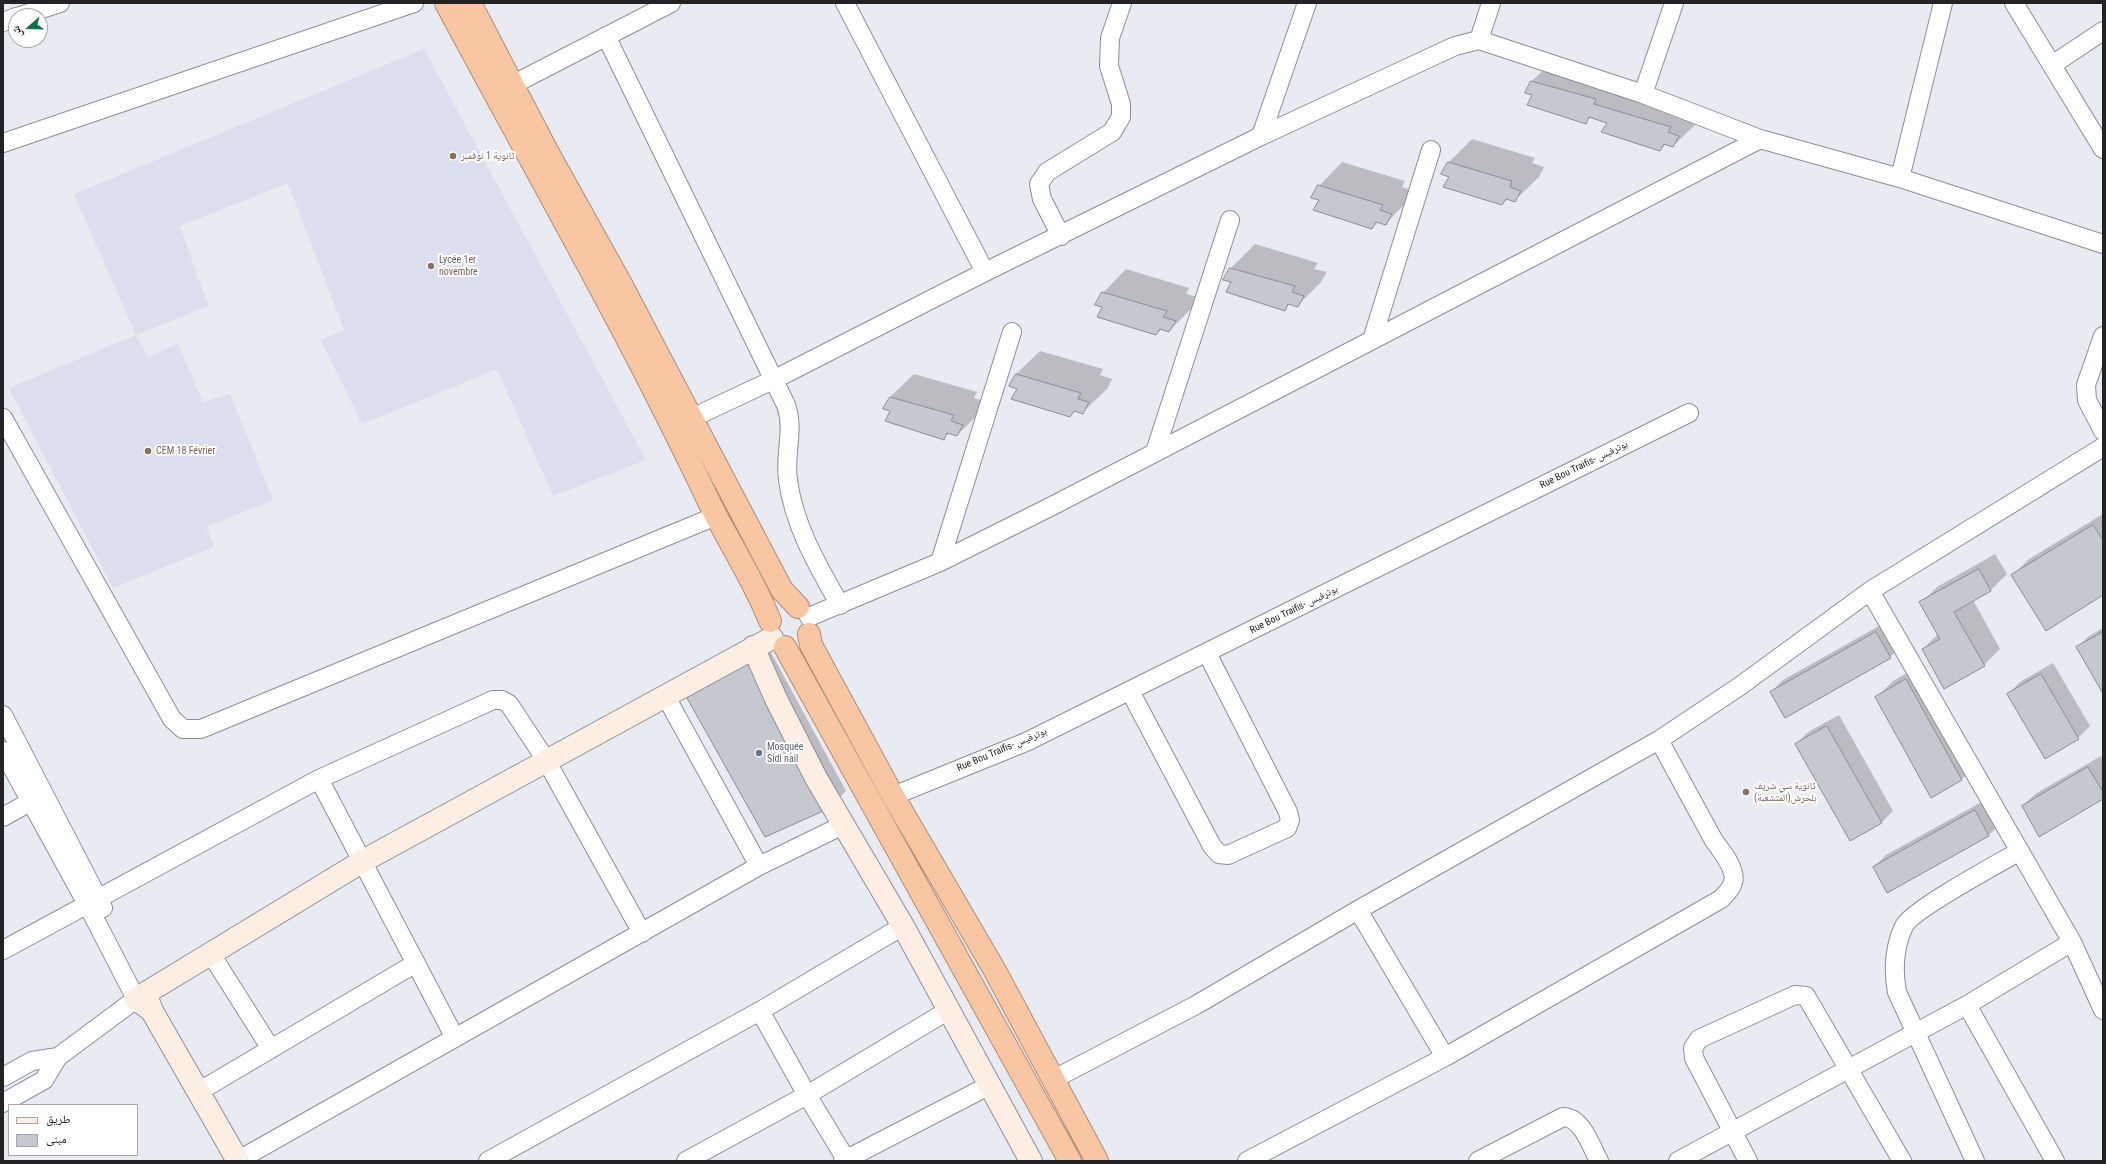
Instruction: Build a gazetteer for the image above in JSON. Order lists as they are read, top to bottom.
{
  "streets": {
    "street": ["Rue Bou Traifis- بوترفيس"]
  },
  "places": [
    "ثانوية 1 نوفمبر",
    "Lycée 1er novembre",
    "CEM 18 Février",
    "Mosquée Sidi nail",
    "ثانوية سي شريف بلحرش(المتشعبة)"
  ],
  "legend": ["طريق", "مبنى"],
  "north": "left"
}
